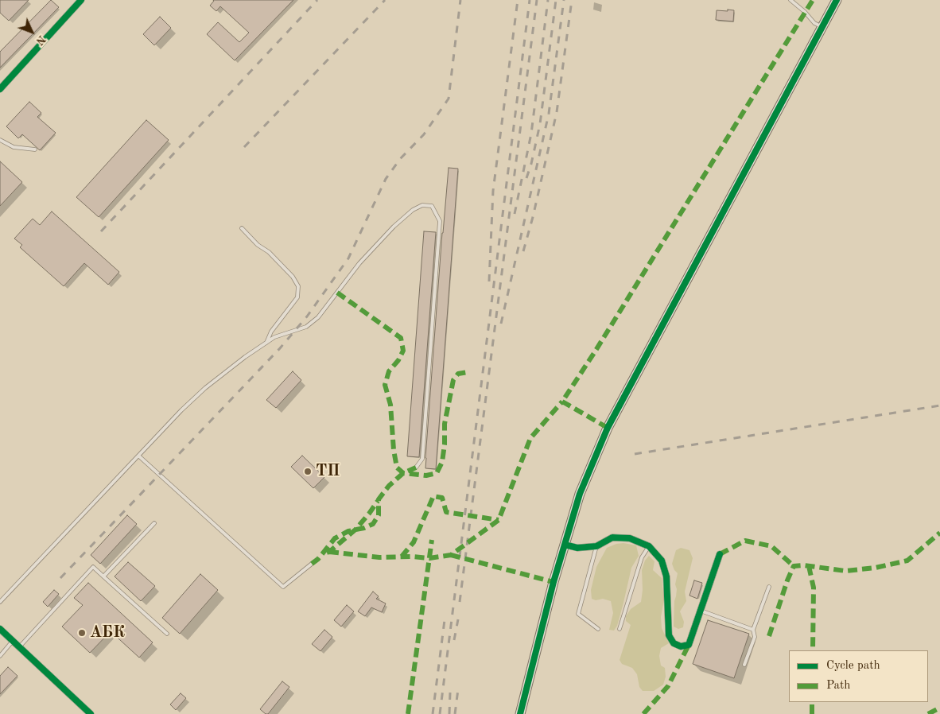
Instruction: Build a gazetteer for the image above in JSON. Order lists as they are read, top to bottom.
{
  "places": ["ТП", "АБК"],
  "legend": ["Cycle path", "Path"],
  "north": "bottom right"
}
